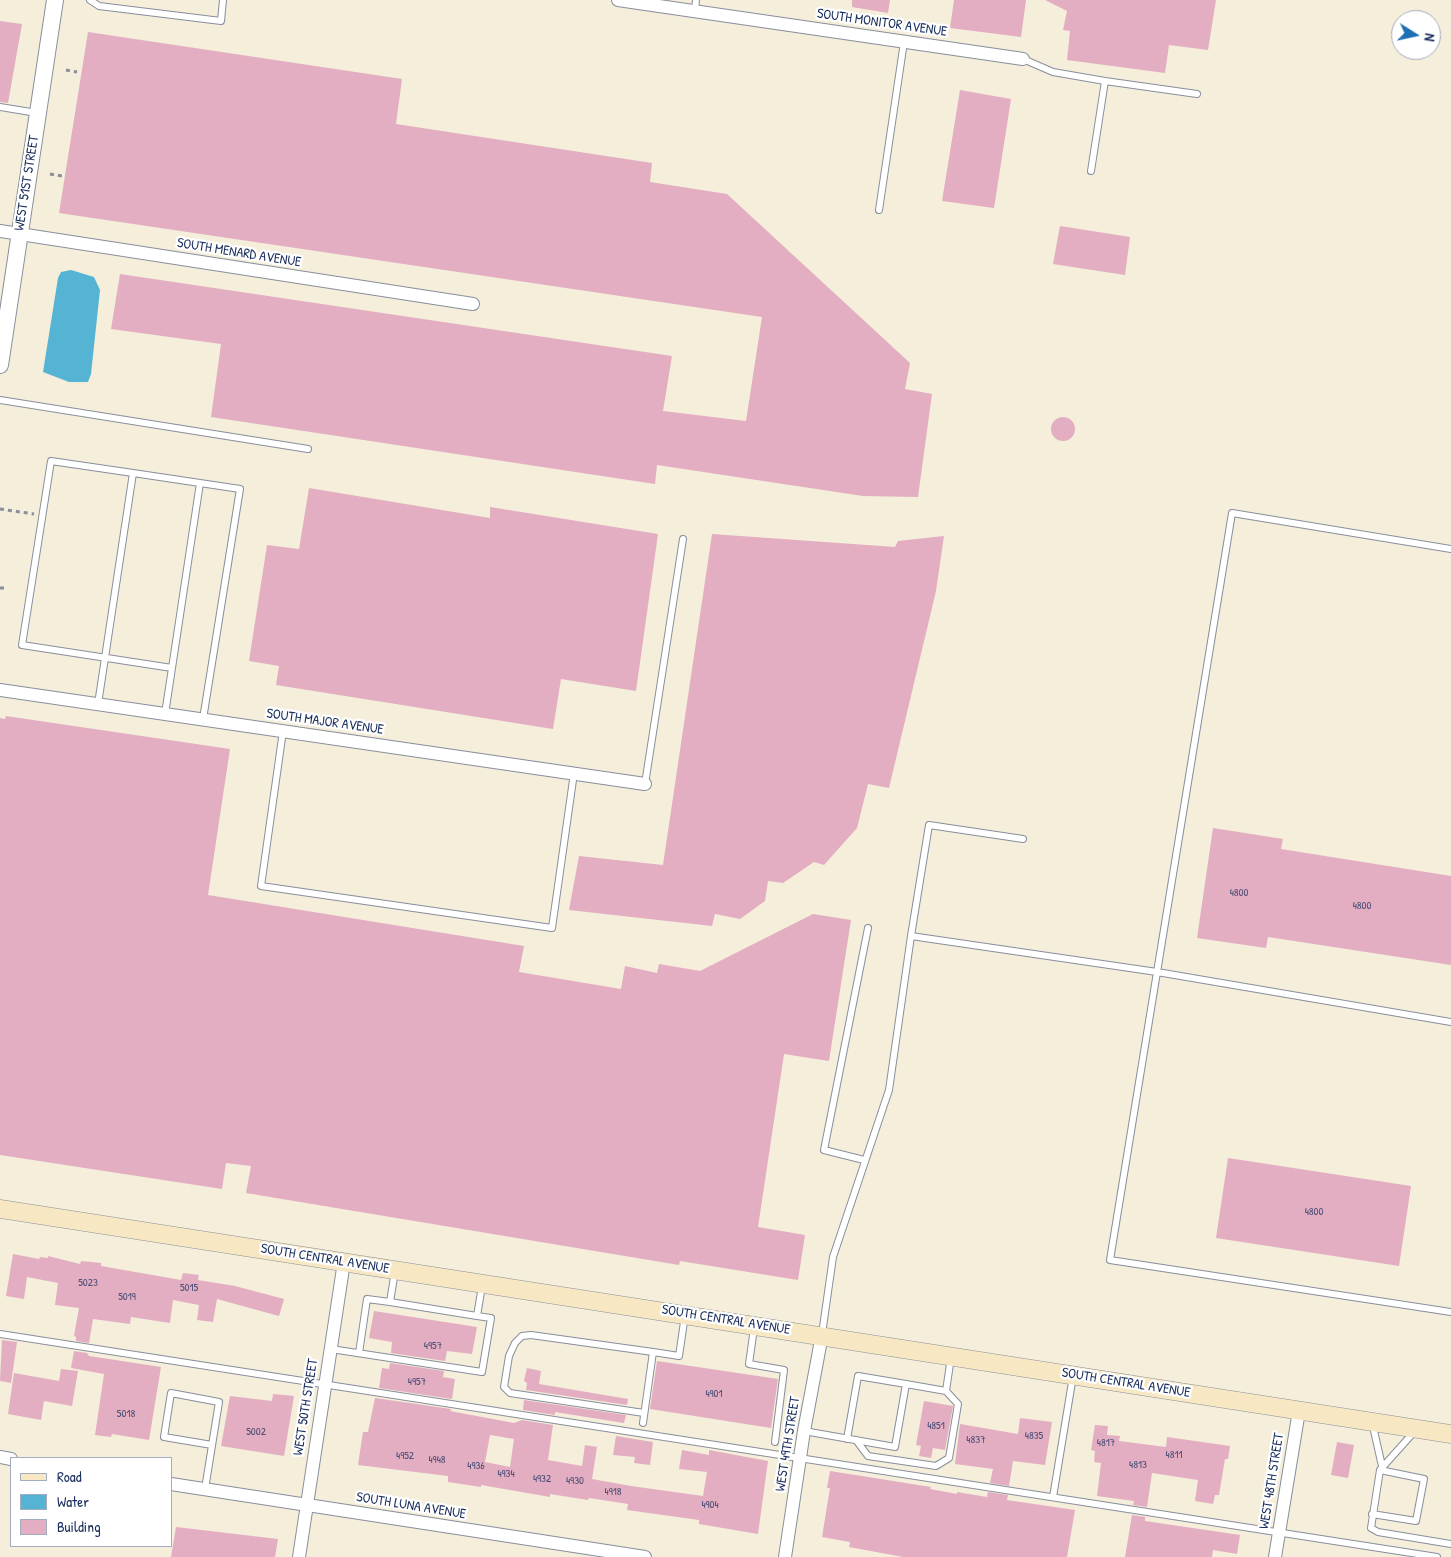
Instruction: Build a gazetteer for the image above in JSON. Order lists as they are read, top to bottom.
{
  "streets": {
    "main road": ["SOUTH CENTRAL AVENUE"],
    "street": [
      "SOUTH MONITOR AVENUE",
      "WEST 51ST STREET",
      "SOUTH MENARD AVENUE",
      "SOUTH MAJOR AVENUE",
      "WEST 50TH STREET",
      "WEST 49TH STREET",
      "WEST 48TH STREET",
      "SOUTH LUNA AVENUE"
    ]
  },
  "crossings": [
    ["WEST 51ST STREET", "SOUTH MENARD AVENUE"],
    ["SOUTH CENTRAL AVENUE", "WEST 50TH STREET"],
    ["SOUTH CENTRAL AVENUE", "WEST 49TH STREET"],
    ["SOUTH CENTRAL AVENUE", "WEST 48TH STREET"],
    ["WEST 50TH STREET", "SOUTH LUNA AVENUE"]
  ],
  "house_numbers": [
    "4800",
    "4800",
    "4800",
    "5023",
    "5015",
    "5019",
    "4957",
    "4957",
    "4901",
    "5018",
    "4851",
    "5002",
    "4835",
    "4837",
    "4817",
    "4811",
    "4952",
    "4948",
    "4813",
    "4936",
    "4934",
    "4932",
    "4930",
    "4918",
    "4904"
  ],
  "legend": ["Road", "Water", "Building"],
  "north": "right"
}
